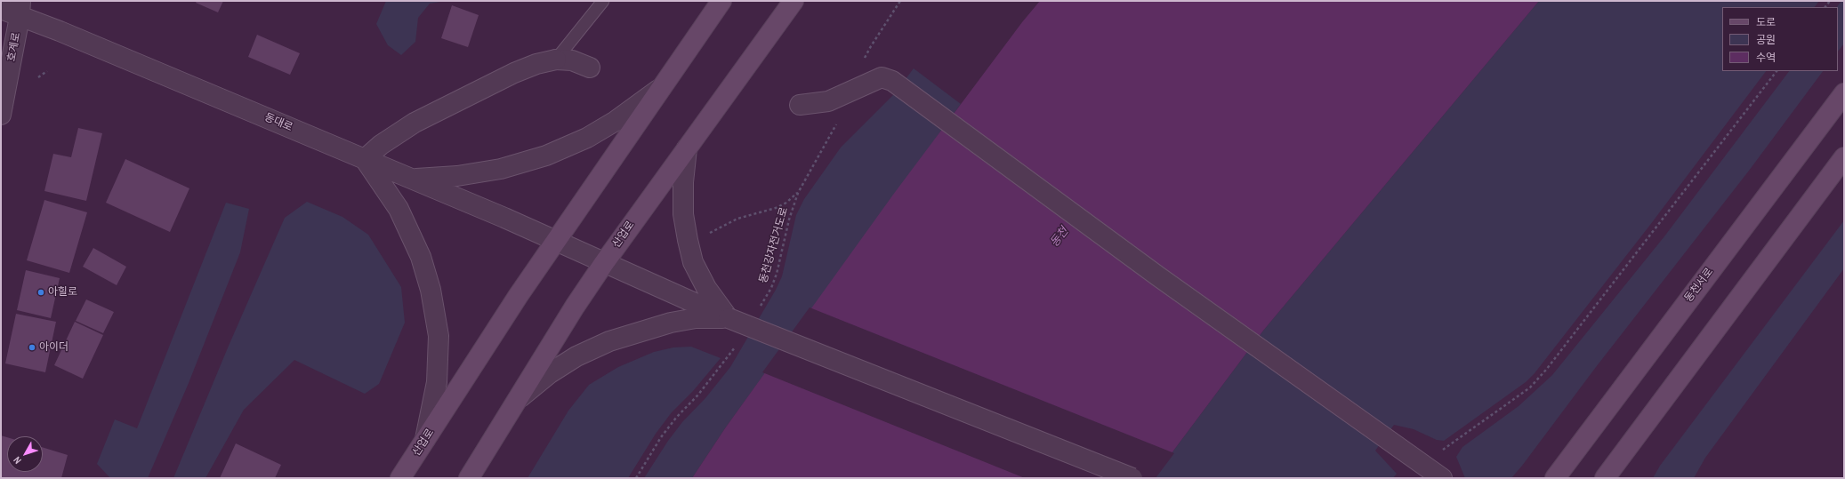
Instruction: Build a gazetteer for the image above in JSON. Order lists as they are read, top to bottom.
{
  "streets": {
    "main road": ["산업로", "동천서로"],
    "street": ["호계로", "동대로"],
    "path": ["동천강자전거도로"]
  },
  "crossings": [
    ["호계로", "동대로"],
    ["동대로", "산업로"]
  ],
  "water": ["동천"],
  "places": ["아힐로", "아이더"],
  "legend": ["도로", "공원", "수역"],
  "north": "bottom left"
}
